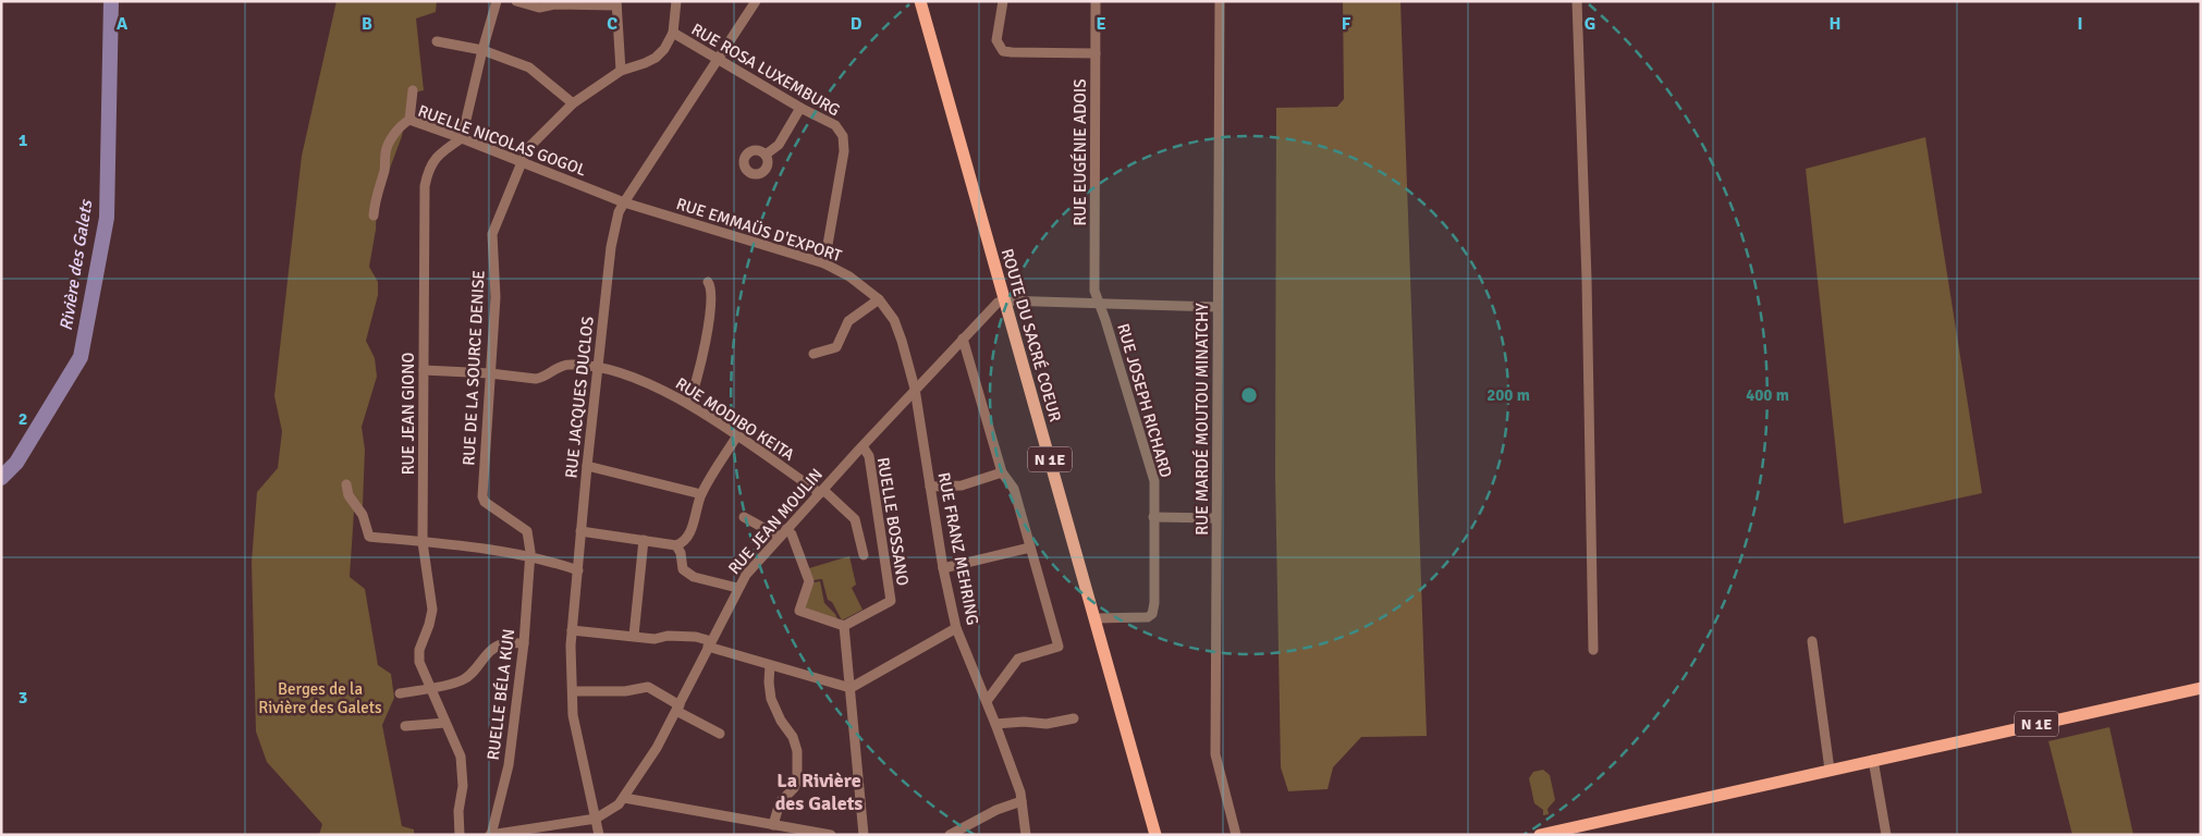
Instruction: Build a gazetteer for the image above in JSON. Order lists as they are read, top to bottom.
{
  "streets": {
    "main road": ["ROUTE DU SACRÉ COEUR", "N 1E"],
    "street": [
      "RUE ROSA LUXEMBURG",
      "RUELLE NICOLAS GOGOL",
      "RUE EUGÉNIE ADOIS",
      "RUE EMMAÜS D'EXPORT",
      "RUE DE LA SOURCE DENISE",
      "RUE JACQUES DUCLOS",
      "RUE JOSEPH RICHARD",
      "RUE JEAN GIONO",
      "RUE MODIBO KEITA",
      "RUE MARDÉ MOUTOU MINATCHY",
      "RUE JEAN MOULIN",
      "RUELLE BOSSANO",
      "RUE FRANZ MEHRING",
      "RUELLE BÉLA KUN"
    ]
  },
  "crossings": [
    ["RUE ROSA LUXEMBURG", "RUE EMMAÜS D'EXPORT"],
    ["RUE ROSA LUXEMBURG", "RUE DE LA SOURCE DENISE"],
    ["RUE ROSA LUXEMBURG", "RUE JACQUES DUCLOS"],
    ["RUELLE NICOLAS GOGOL", "RUE EMMAÜS D'EXPORT"],
    ["RUELLE NICOLAS GOGOL", "RUE DE LA SOURCE DENISE"],
    ["RUELLE NICOLAS GOGOL", "RUE JACQUES DUCLOS"],
    ["RUELLE NICOLAS GOGOL", "RUE JEAN GIONO"],
    ["RUE EUGÉNIE ADOIS", "RUE JOSEPH RICHARD"],
    ["RUE EMMAÜS D'EXPORT", "RUE JACQUES DUCLOS"],
    ["RUE EMMAÜS D'EXPORT", "RUE JEAN MOULIN"],
    ["RUE EMMAÜS D'EXPORT", "RUE FRANZ MEHRING"],
    ["ROUTE DU SACRÉ COEUR", "RUE JOSEPH RICHARD"],
    ["ROUTE DU SACRÉ COEUR", "RUE JEAN MOULIN"],
    ["RUE DE LA SOURCE DENISE", "RUE MODIBO KEITA"],
    ["RUE DE LA SOURCE DENISE", "RUELLE BÉLA KUN"],
    ["RUE JACQUES DUCLOS", "RUE MODIBO KEITA"],
    ["RUE JACQUES DUCLOS", "RUE JEAN MOULIN"],
    ["RUE JEAN GIONO", "RUE MODIBO KEITA"],
    ["RUE MODIBO KEITA", "RUE JEAN MOULIN"],
    ["RUE JEAN MOULIN", "RUELLE BOSSANO"],
    ["RUE JEAN MOULIN", "RUE FRANZ MEHRING"]
  ],
  "districts": ["La Rivière des Galets"],
  "water": ["Rivière des Galets"],
  "parks": ["Berges de la Rivière des Galets"],
  "grid": {
    "columns": [
      "A",
      "B",
      "C",
      "D",
      "E",
      "F",
      "G",
      "H",
      "I"
    ],
    "rows": ["1", "2", "3"]
  },
  "rings": ["200 m", "400 m"]
}
